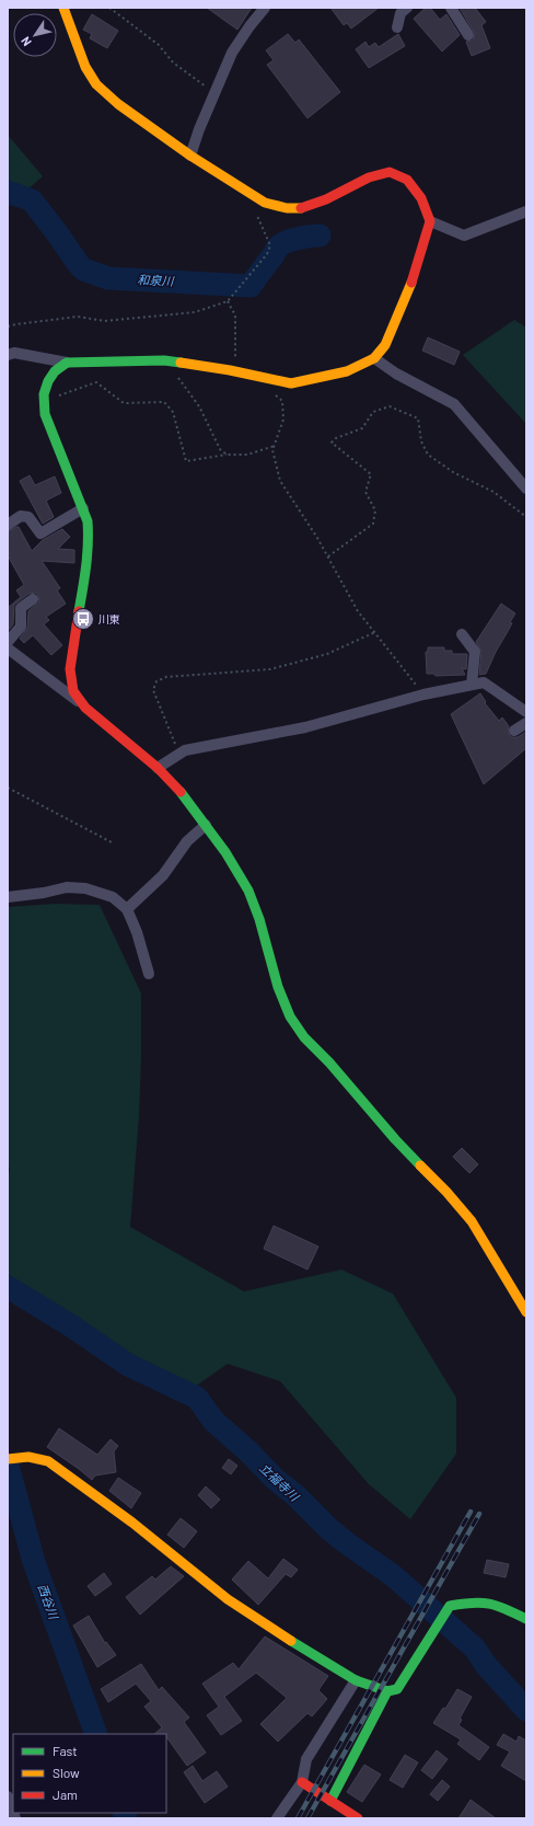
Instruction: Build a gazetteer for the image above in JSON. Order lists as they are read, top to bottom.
{
  "water": ["和泉川", "立福寺川", "西谷川"],
  "places": {
    "bus stop": ["川東"]
  },
  "legend": ["Fast", "Slow", "Jam"],
  "north": "bottom left"
}
